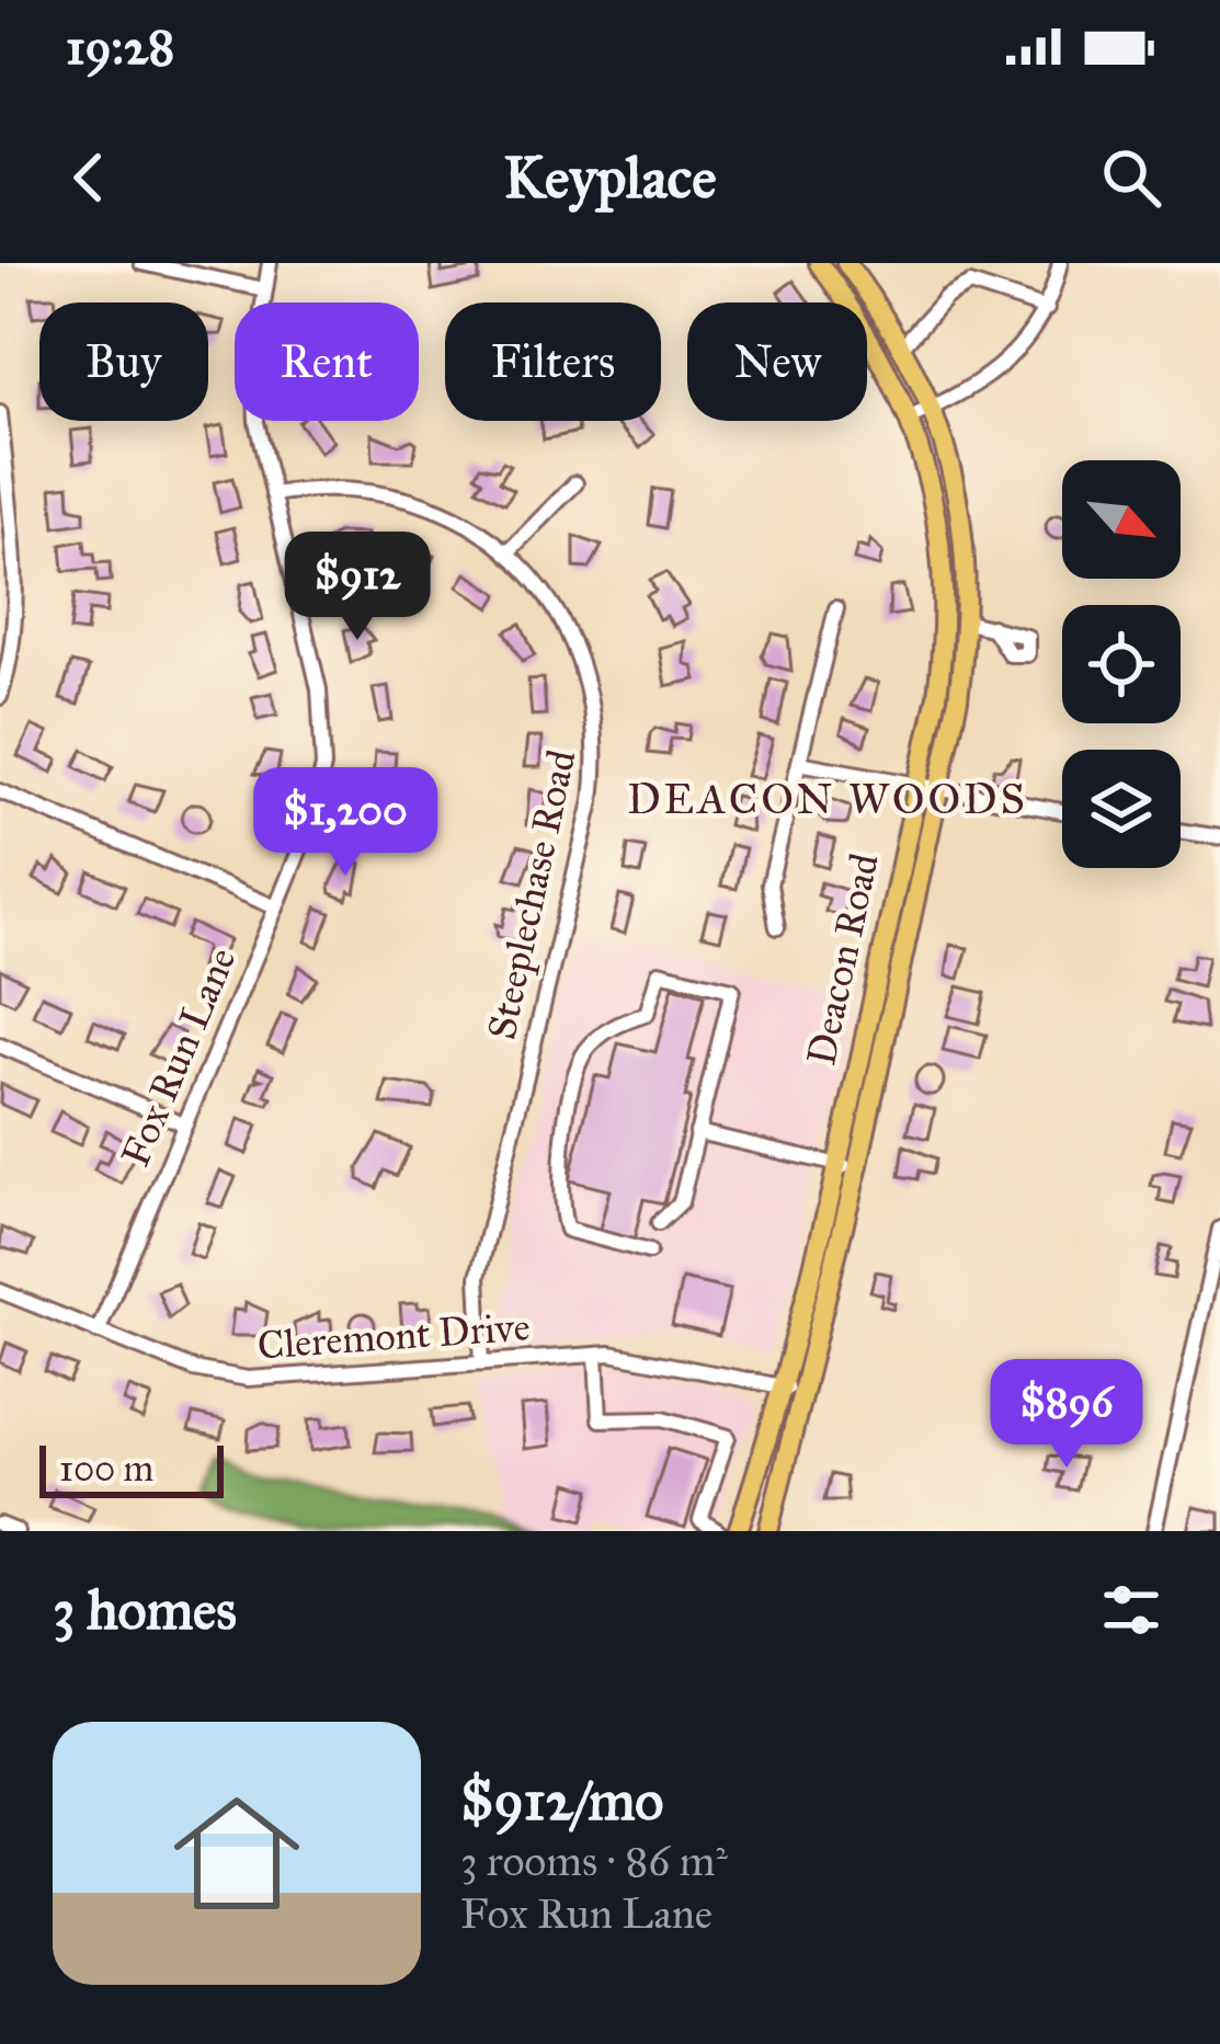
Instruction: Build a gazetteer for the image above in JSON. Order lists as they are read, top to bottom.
{
  "streets": {
    "main road": ["Deacon Road"],
    "street": ["Steeplechase Road", "Fox Run Lane", "Cleremont Drive"]
  },
  "crossings": [
    ["Steeplechase Road", "Fox Run Lane"],
    ["Steeplechase Road", "Cleremont Drive"],
    ["Deacon Road", "Cleremont Drive"],
    ["Fox Run Lane", "Cleremont Drive"]
  ],
  "districts": ["DEACON WOODS"],
  "scale_bar": "100 m",
  "north": "bottom right",
  "page": {
    "status": "19:28",
    "header": "Keyplace",
    "chip": [
      "Buy",
      "Rent",
      "Filters",
      "New"
    ],
    "price": ["$912", "$1,200", "$896"],
    "scale": "100 m",
    "heading": "3 homes",
    "list": [
      {
        "name": "$912/mo",
        "note": "3 rooms · 86 m² · Fox Run Lane"
      }
    ]
  }
}
